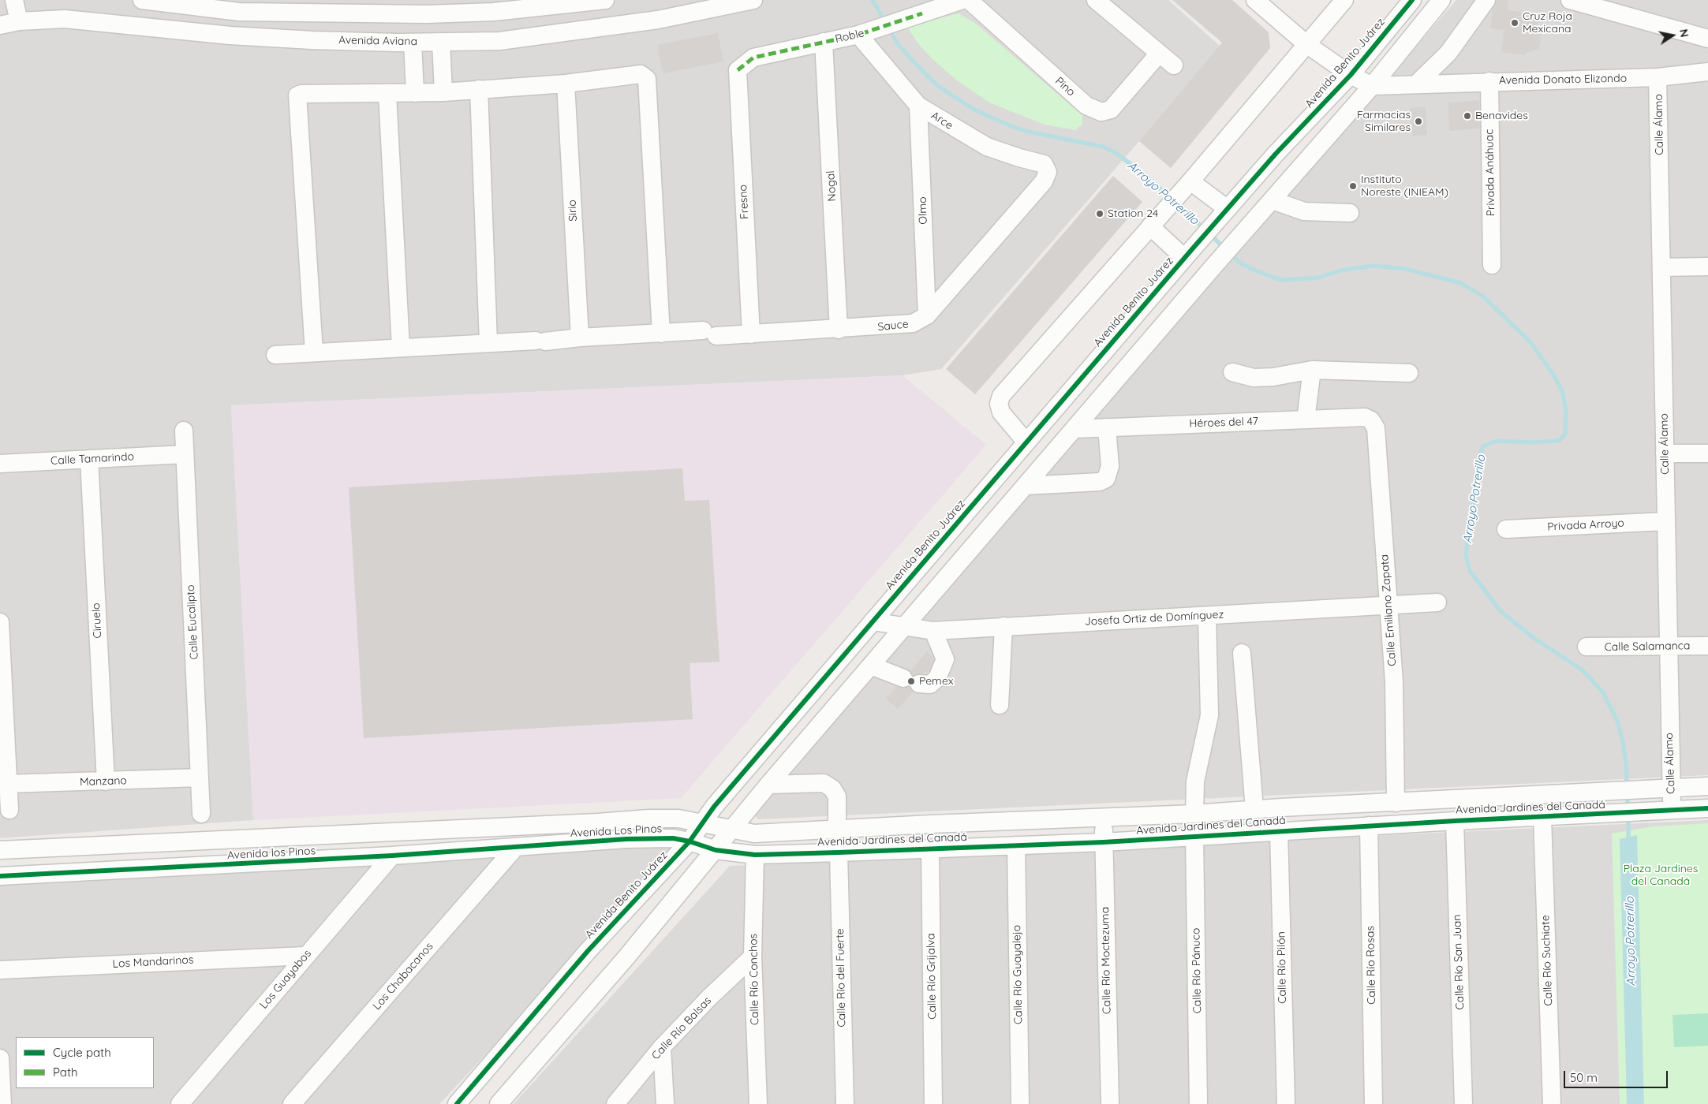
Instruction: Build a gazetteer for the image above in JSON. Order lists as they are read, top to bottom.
{
  "streets": {
    "street": [
      "Roble",
      "Avenida Aviana",
      "Avenida Benito Juárez",
      "Avenida Donato Elizondo",
      "Pino",
      "Arce",
      "Calle Álamo",
      "Privada Anáhuac",
      "Nogal",
      "Fresno",
      "Sirio",
      "Olmo",
      "Sauce",
      "Héroes del 47",
      "Calle Tamarindo",
      "Privada Arroyo",
      "Calle Emiliano Zapata",
      "Josefa Ortiz de Domínguez",
      "Ciruelo",
      "Calle Eucalipto",
      "Calle Salamanca",
      "Manzano",
      "Avenida Jardines del Canadá",
      "Avenida Los Pinos",
      "Avenida los Pinos",
      "Calle Río Moctezuma",
      "Calle Río Suchiate",
      "Los Mandarinos",
      "Calle Río San Juan",
      "Calle Río Rosas",
      "Calle Río Pilón",
      "Calle Río Pánuco",
      "Calle Río Guayalejo",
      "Los Chabacanos",
      "Calle Río Grijalva",
      "Calle Río del Fuerte",
      "Los Guayabos",
      "Calle Río Conchos",
      "Calle Río Balsas"
    ]
  },
  "crossings": [
    ["Roble", "Arce"],
    ["Roble", "Nogal"],
    ["Roble", "Fresno"],
    ["Avenida Benito Juárez", "Josefa Ortiz de Domínguez"],
    ["Avenida Benito Juárez", "Avenida Los Pinos"],
    ["Avenida Benito Juárez", "Avenida los Pinos"],
    ["Avenida Donato Elizondo", "Calle Álamo"],
    ["Avenida Donato Elizondo", "Privada Anáhuac"],
    ["Arce", "Olmo"],
    ["Arce", "Sauce"],
    ["Calle Álamo", "Privada Arroyo"],
    ["Calle Álamo", "Calle Salamanca"],
    ["Calle Álamo", "Avenida Jardines del Canadá"],
    ["Nogal", "Sauce"],
    ["Fresno", "Sauce"],
    ["Sirio", "Sauce"],
    ["Olmo", "Sauce"],
    ["Héroes del 47", "Calle Emiliano Zapata"],
    ["Calle Tamarindo", "Ciruelo"],
    ["Calle Tamarindo", "Calle Eucalipto"],
    ["Calle Emiliano Zapata", "Josefa Ortiz de Domínguez"],
    ["Calle Emiliano Zapata", "Avenida Jardines del Canadá"],
    ["Ciruelo", "Manzano"],
    ["Calle Eucalipto", "Manzano"],
    ["Avenida Jardines del Canadá", "Avenida Los Pinos"],
    ["Avenida Jardines del Canadá", "Avenida los Pinos"],
    ["Avenida Jardines del Canadá", "Calle Río Moctezuma"],
    ["Avenida Jardines del Canadá", "Calle Río Suchiate"],
    ["Avenida Jardines del Canadá", "Calle Río San Juan"],
    ["Avenida Jardines del Canadá", "Calle Río Rosas"],
    ["Avenida Jardines del Canadá", "Calle Río Pilón"],
    ["Avenida Jardines del Canadá", "Calle Río Pánuco"],
    ["Avenida Jardines del Canadá", "Calle Río Guayalejo"],
    ["Avenida Jardines del Canadá", "Calle Río Grijalva"],
    ["Avenida Jardines del Canadá", "Calle Río del Fuerte"],
    ["Avenida Jardines del Canadá", "Calle Río Conchos"],
    ["Avenida Los Pinos", "Avenida los Pinos"],
    ["Avenida los Pinos", "Los Chabacanos"],
    ["Avenida los Pinos", "Los Guayabos"],
    ["Los Mandarinos", "Los Guayabos"],
    ["Calle Río Conchos", "Calle Río Balsas"]
  ],
  "water": ["Arroyo Potrerillo"],
  "parks": ["Plaza Jardines del Canadá"],
  "places": [
    "Cruz Roja Mexicana",
    "Benavides",
    "Farmacias Similares",
    "Instituto Noreste (INIEAM)",
    "Station 24",
    "Pemex"
  ],
  "legend": ["Cycle path", "Path"],
  "scale_bar": "50 m",
  "north": "right"
}
